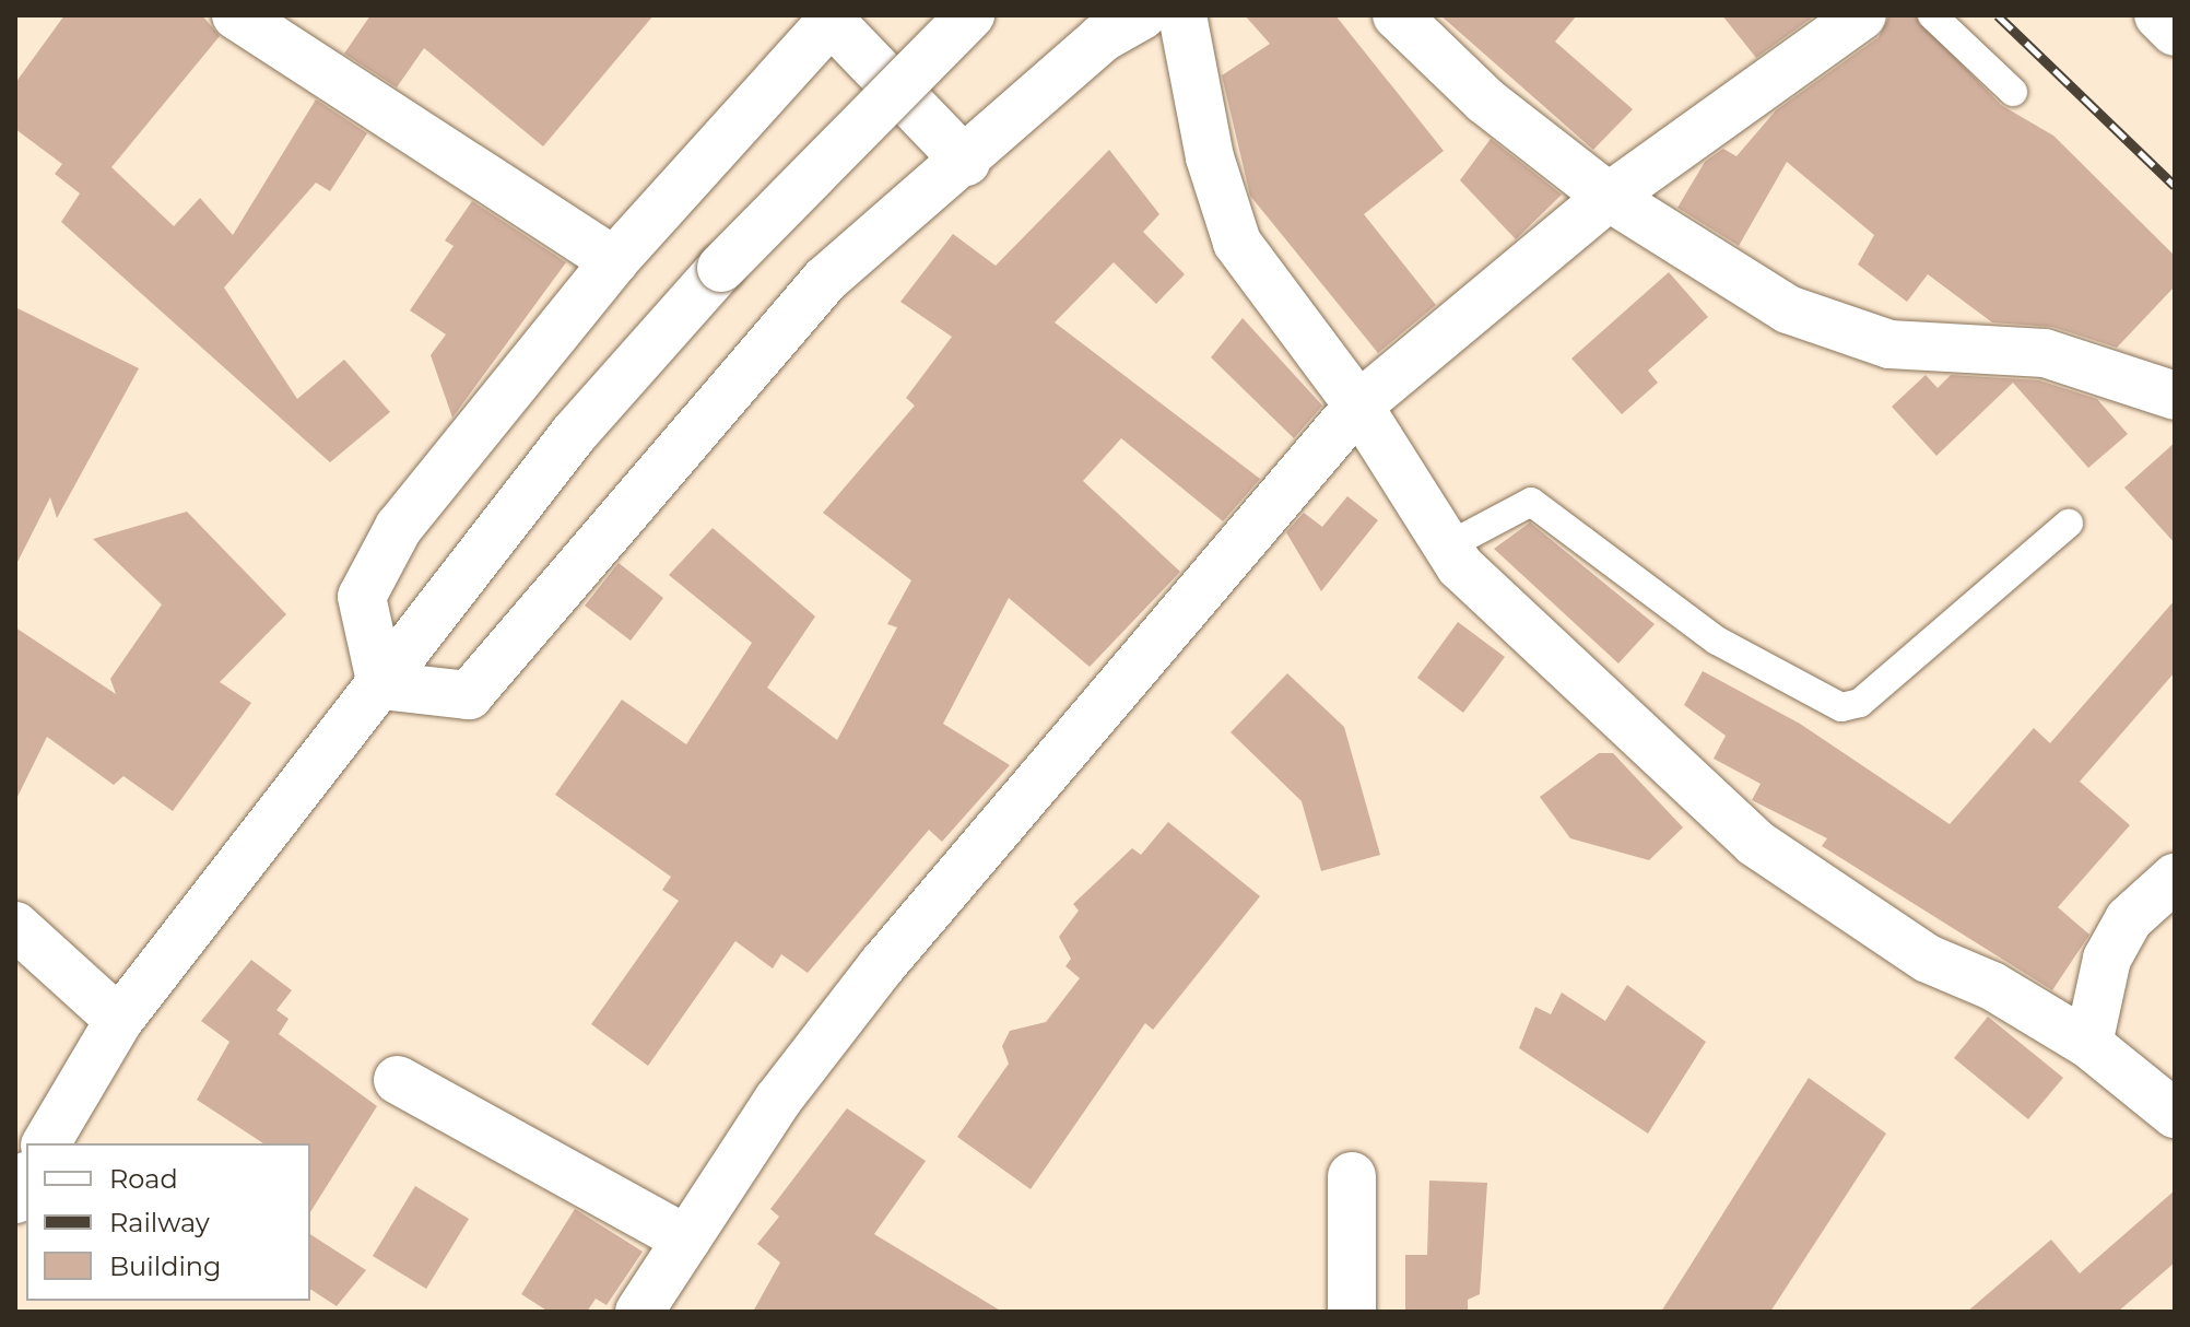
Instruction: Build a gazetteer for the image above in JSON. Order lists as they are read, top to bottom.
{
  "legend": ["Road", "Railway", "Building"]
}
